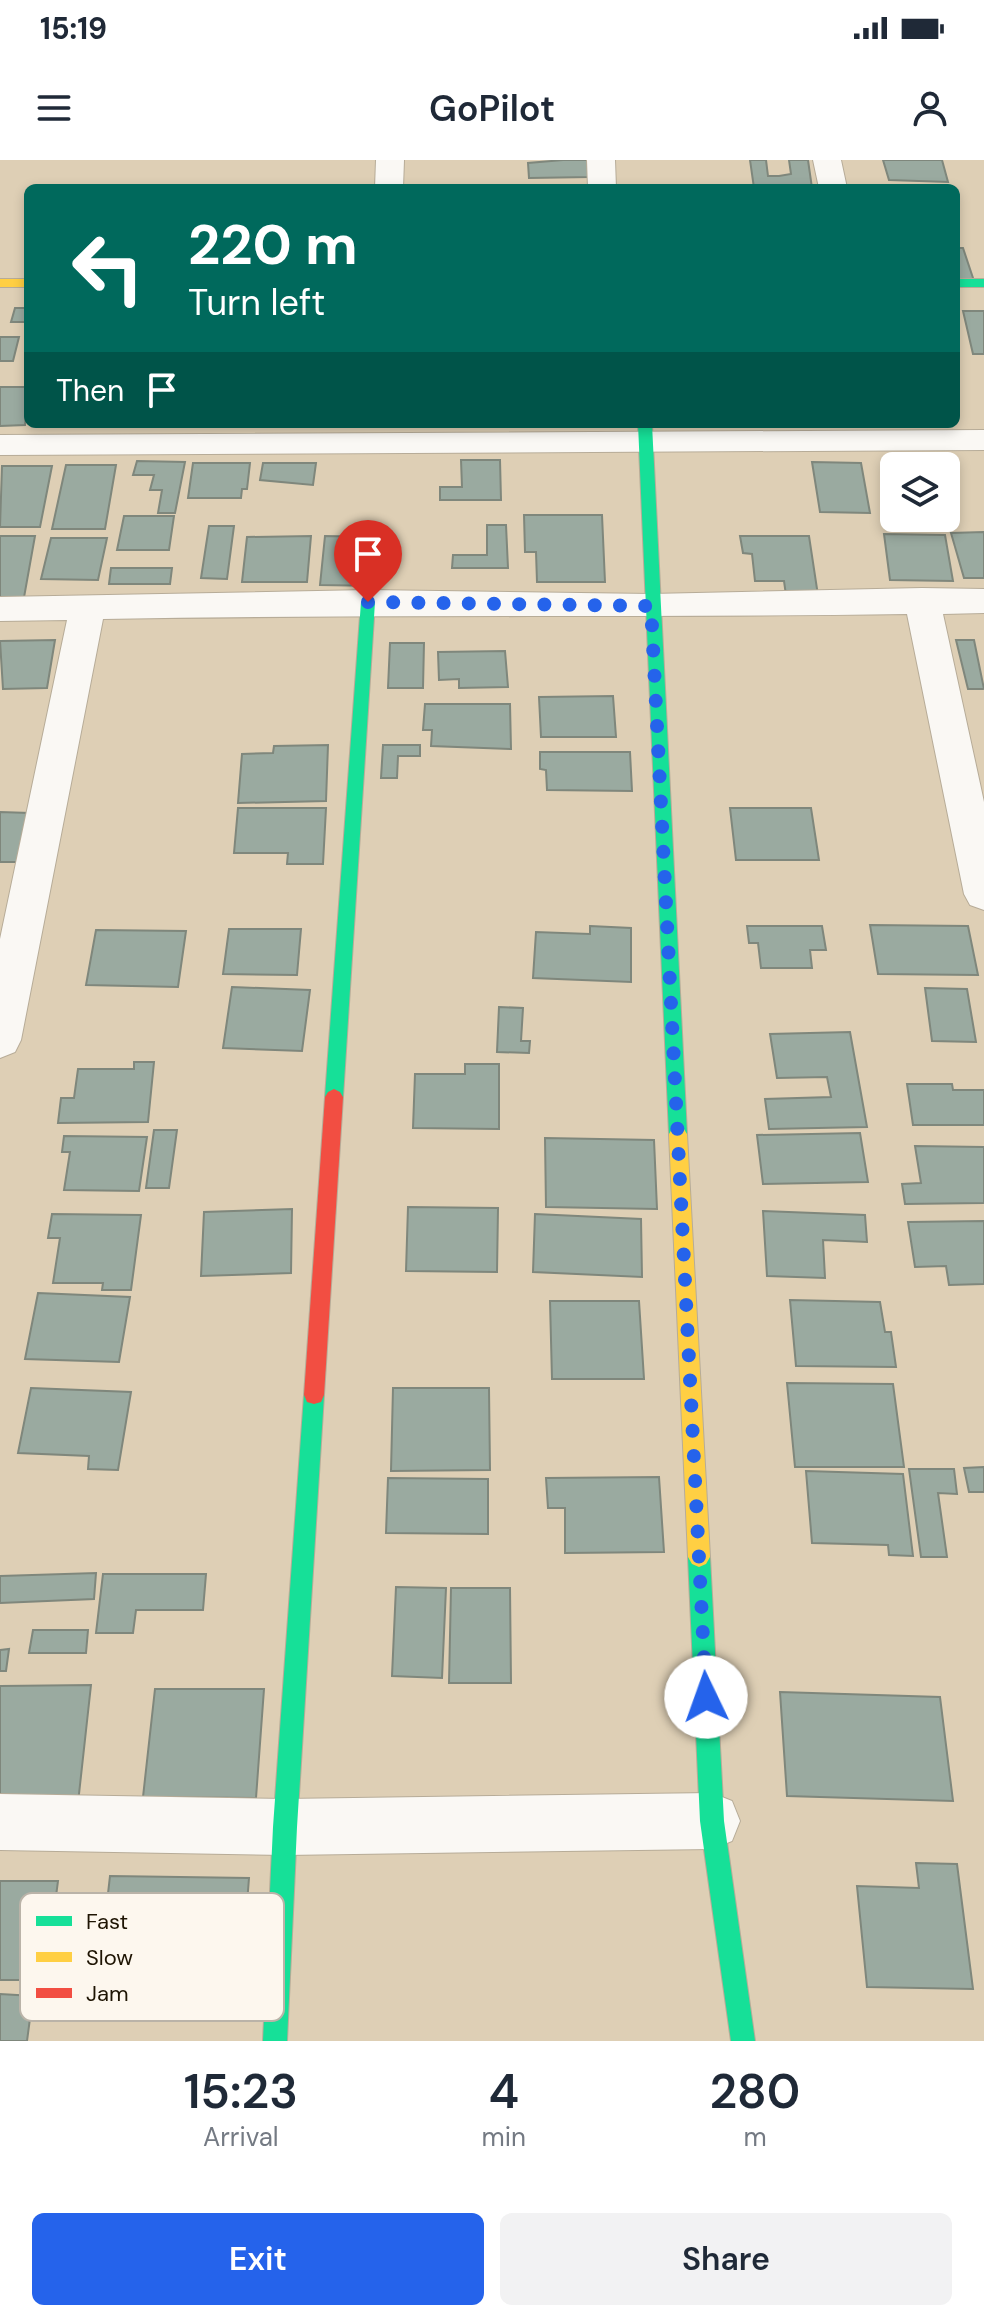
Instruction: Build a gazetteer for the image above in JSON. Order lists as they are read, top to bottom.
{
  "legend": ["Fast", "Slow", "Jam"],
  "page": {
    "status": "15:19",
    "header": "GoPilot",
    "turn": ["220 m", "Turn left"],
    "then": "Then",
    "eta": [
      "15:23",
      "Arrival",
      "4",
      "min",
      "280",
      "m"
    ],
    "buttons": ["Exit", "Share"]
  }
}
